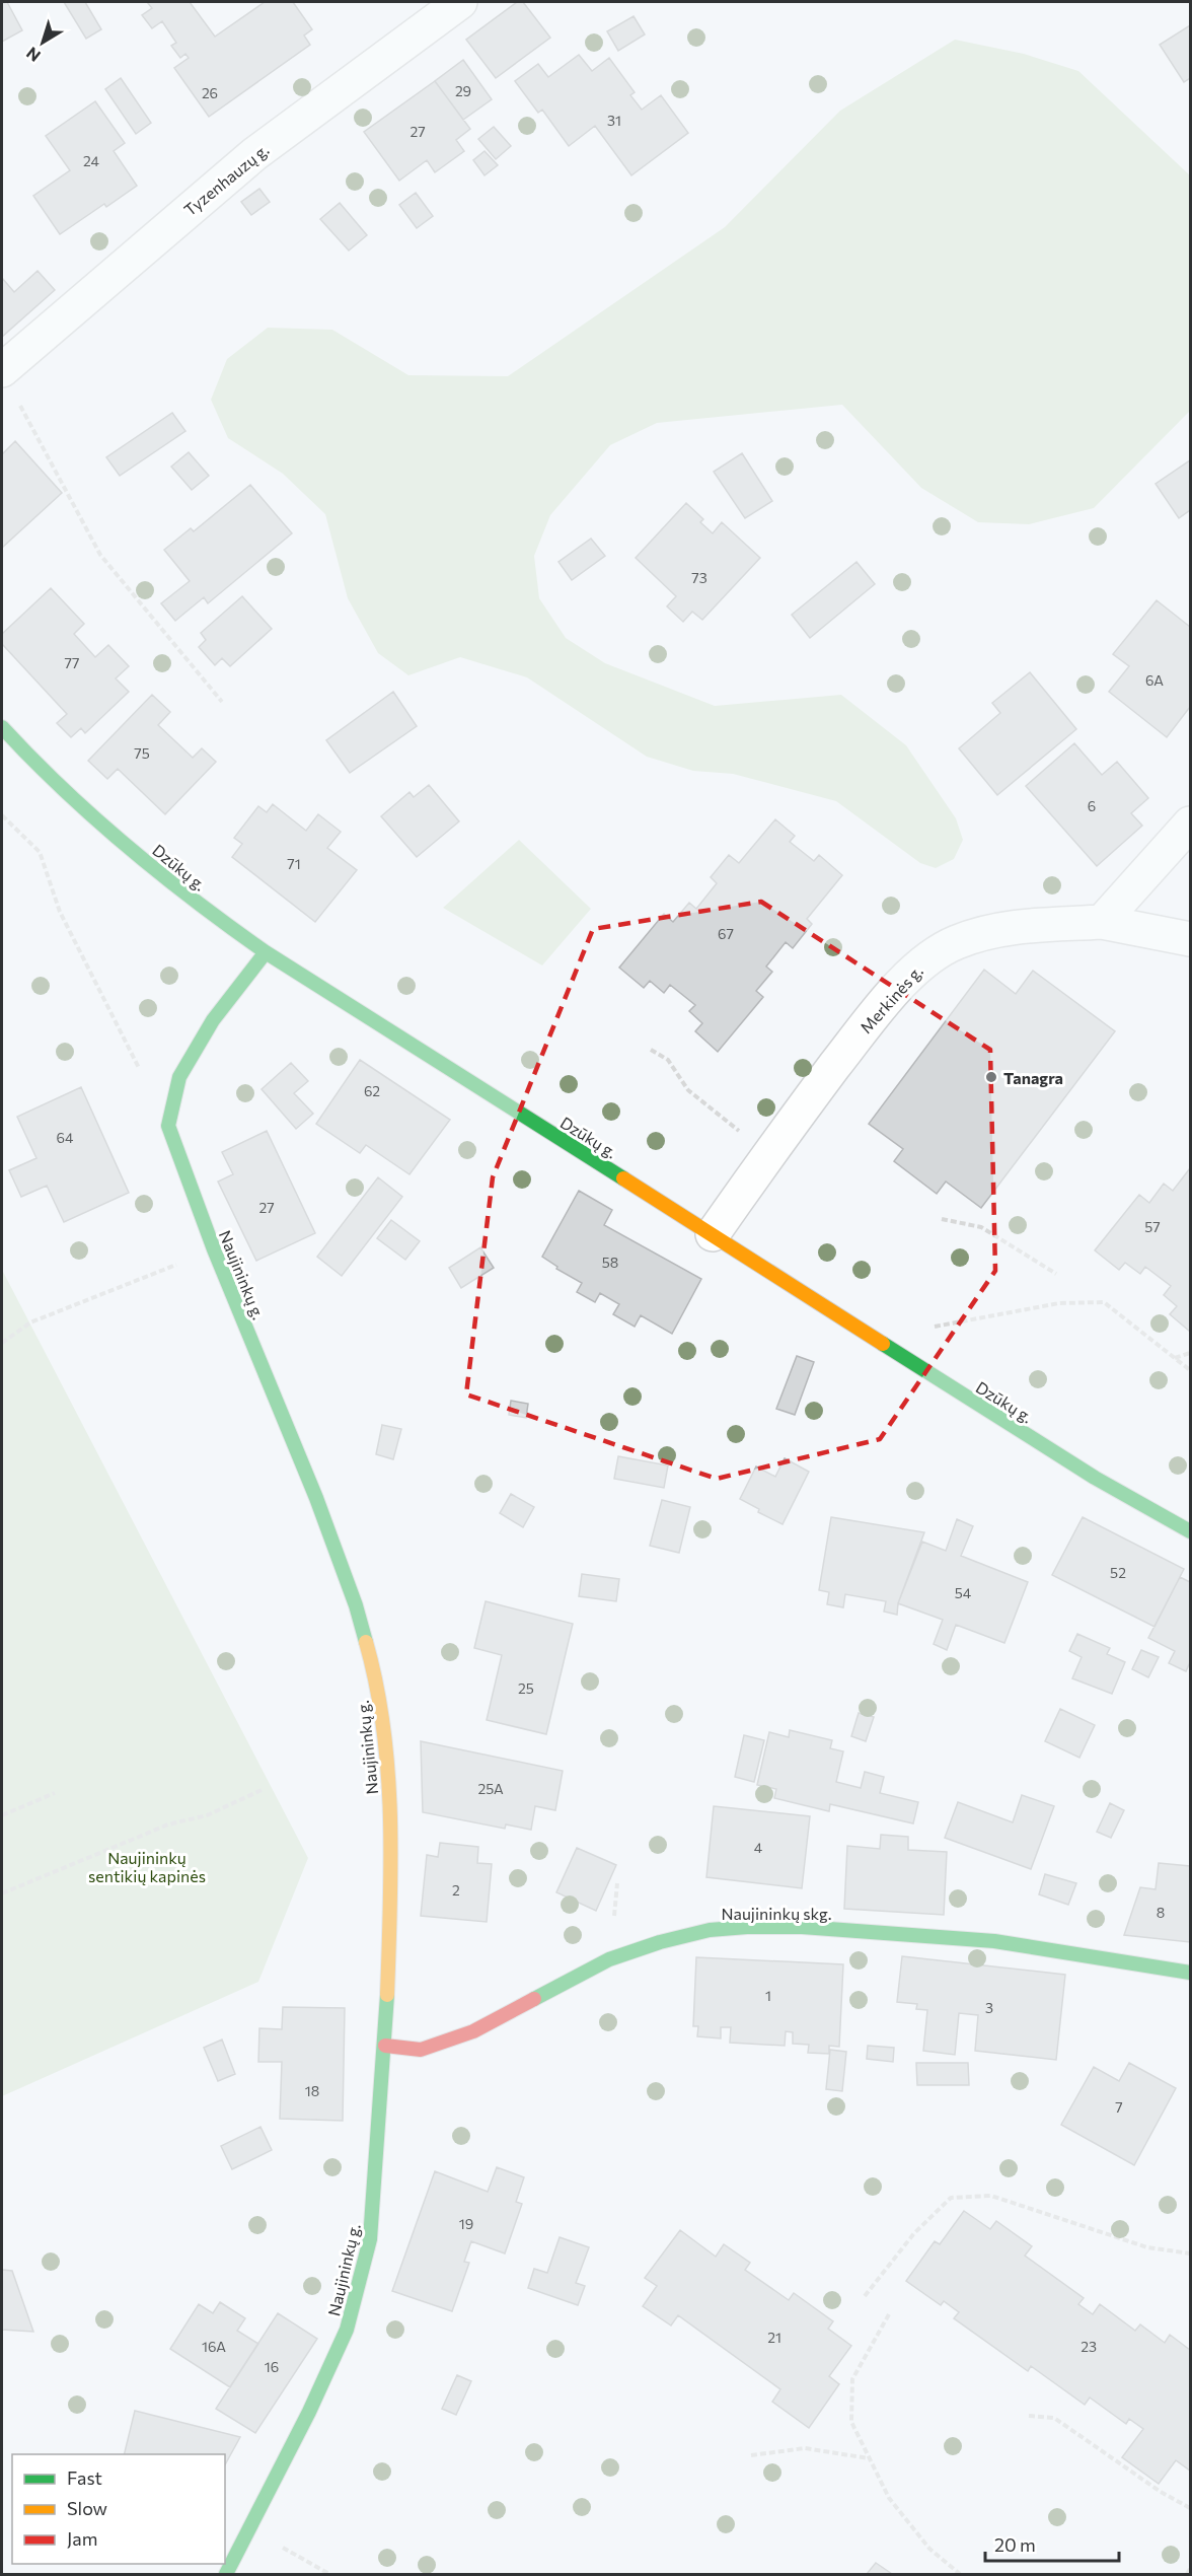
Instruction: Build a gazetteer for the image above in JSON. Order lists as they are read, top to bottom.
{
  "streets": {
    "street": [
      "Tyzenhauzų g.",
      "Dzūkų g.",
      "Merkinės g.",
      "Naujininkų g.",
      "Naujininkų skg."
    ]
  },
  "crossings": [
    ["Dzūkų g.", "Merkinės g."],
    ["Dzūkų g.", "Naujininkų g."],
    ["Naujininkų g.", "Naujininkų skg."]
  ],
  "parks": ["Naujininkų sentikių kapinės"],
  "places": ["Tanagra"],
  "house_numbers": [
    "29",
    "26",
    "31",
    "27",
    "24",
    "73",
    "77",
    "6A",
    "75",
    "6",
    "71",
    "67",
    "62",
    "64",
    "27",
    "57",
    "58",
    "52",
    "54",
    "25",
    "25A",
    "4",
    "2",
    "8",
    "1",
    "3",
    "18",
    "7",
    "19",
    "21",
    "16A",
    "23",
    "16"
  ],
  "legend": ["Fast", "Slow", "Jam"],
  "scale_bar": "20 m",
  "north": "bottom left"
}
